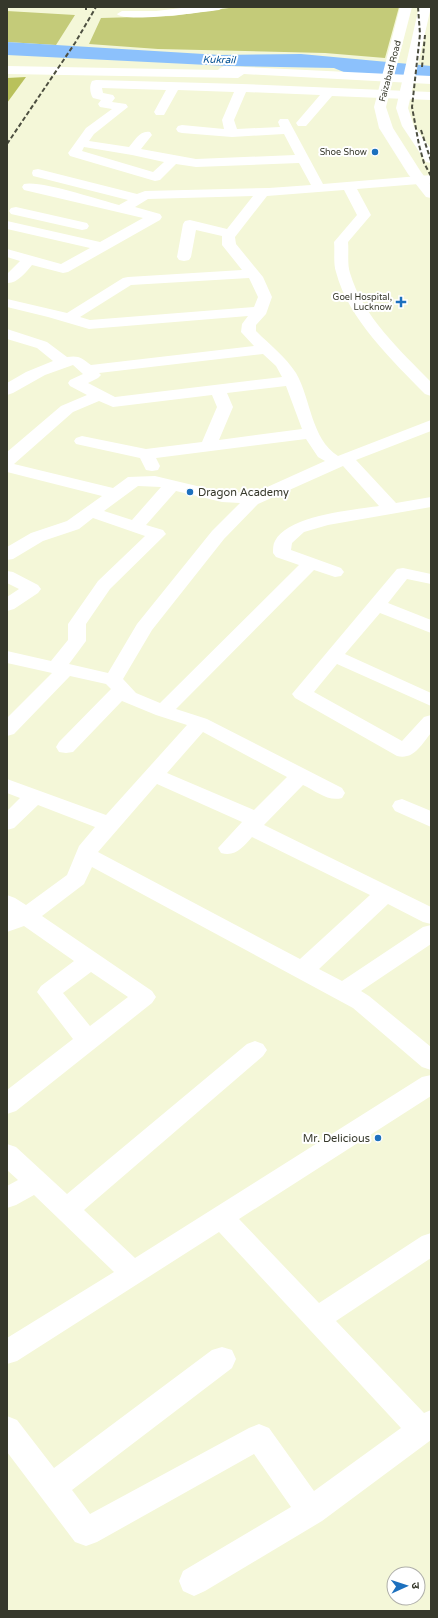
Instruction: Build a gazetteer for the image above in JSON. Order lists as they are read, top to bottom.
{
  "streets": {
    "main road": ["Faizabad Road"]
  },
  "water": ["Kukrail"],
  "places": {
    "other": ["Shoe Show", "Dragon Academy", "Mr. Delicious"],
    "health": ["Goel Hospital, Lucknow"]
  },
  "north": "right"
}
